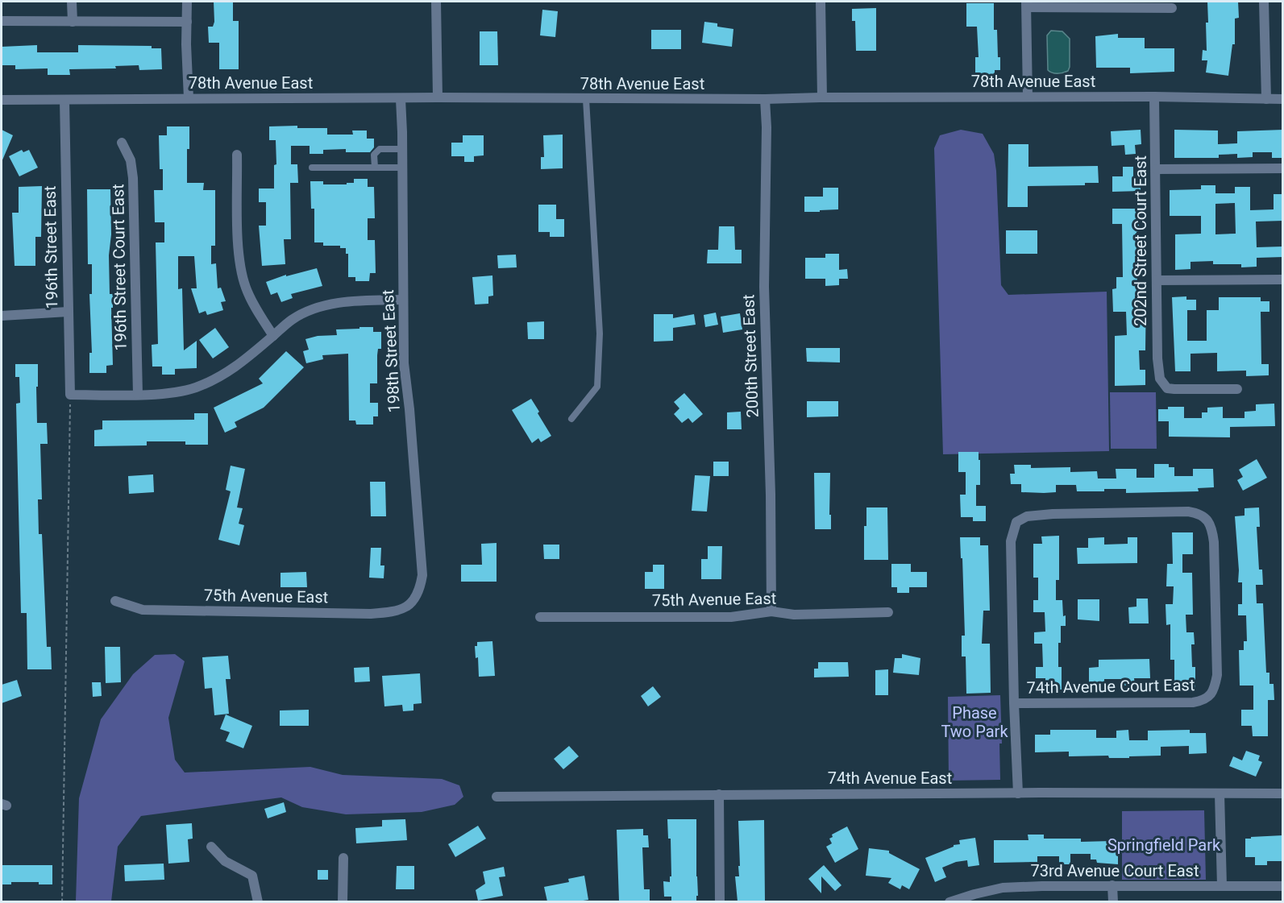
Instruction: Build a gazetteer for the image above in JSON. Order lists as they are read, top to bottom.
{
  "streets": {
    "street": [
      "78th Avenue East",
      "202nd Street Court East",
      "196th Street East",
      "196th Street Court East",
      "198th Street East",
      "200th Street East",
      "75th Avenue East",
      "74th Avenue Court East",
      "74th Avenue East",
      "73rd Avenue Court East"
    ]
  },
  "crossings": [
    ["78th Avenue East", "202nd Street Court East"],
    ["78th Avenue East", "196th Street East"],
    ["78th Avenue East", "198th Street East"],
    ["78th Avenue East", "200th Street East"],
    ["198th Street East", "75th Avenue East"],
    ["200th Street East", "75th Avenue East"]
  ],
  "parks": ["Phase Two Park", "Springfield Park"]
}
